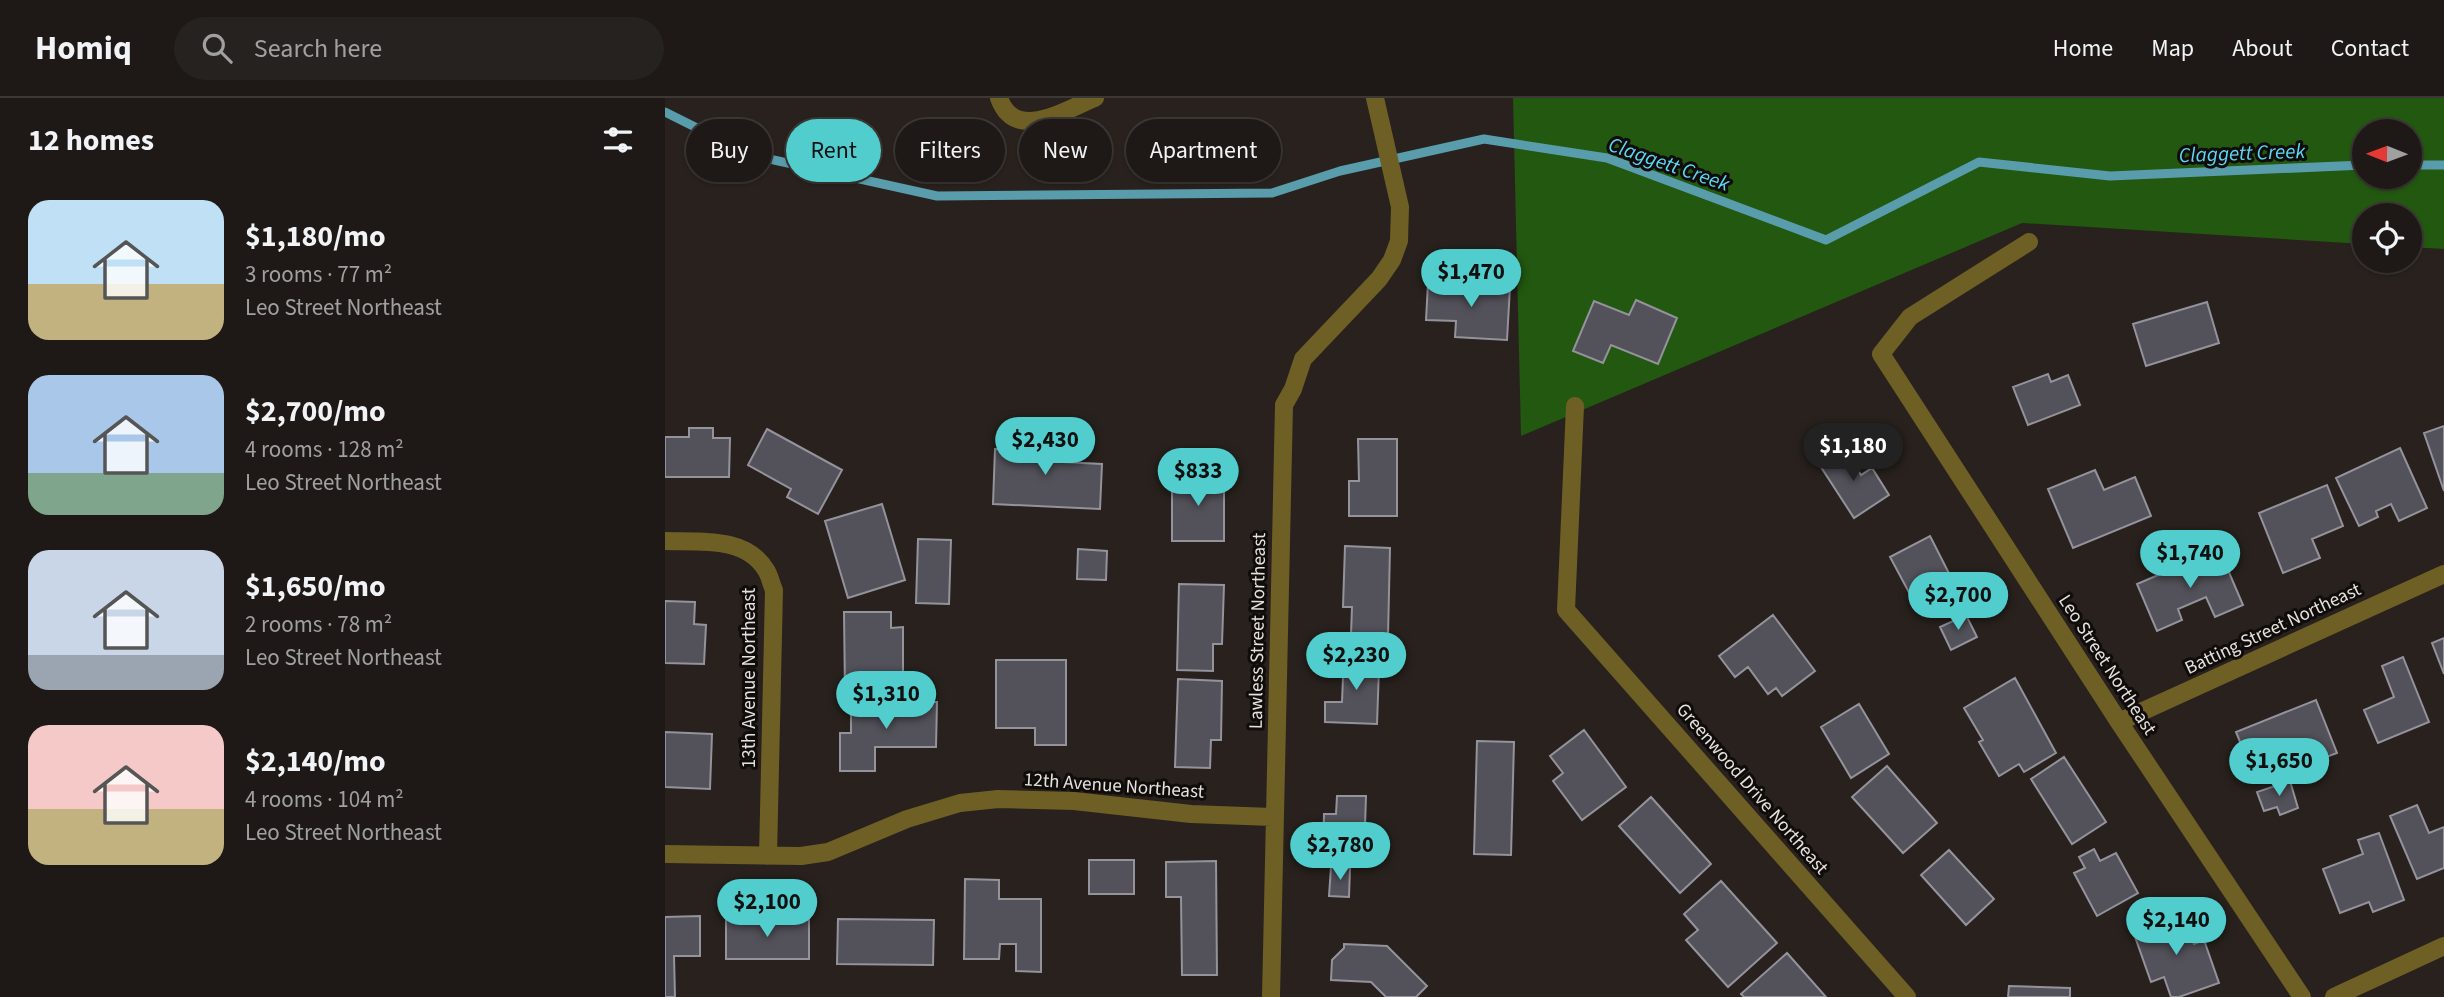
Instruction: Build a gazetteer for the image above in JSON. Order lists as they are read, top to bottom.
{
  "streets": {
    "street": [
      "Batting Street Northeast",
      "Lawless Street Northeast",
      "Leo Street Northeast",
      "13th Avenue Northeast",
      "12th Avenue Northeast",
      "Greenwood Drive Northeast"
    ]
  },
  "crossings": [
    ["Batting Street Northeast", "Leo Street Northeast"],
    ["Lawless Street Northeast", "12th Avenue Northeast"],
    ["13th Avenue Northeast", "12th Avenue Northeast"]
  ],
  "water": ["Claggett Creek"],
  "north": "left",
  "page": {
    "header": "Homiq",
    "search": "Search here",
    "nav": [
      "Home",
      "Map",
      "About",
      "Contact"
    ],
    "heading": "12 homes",
    "chip": [
      "Buy",
      "Rent",
      "Filters",
      "New",
      "Apartment"
    ],
    "list": [
      {
        "name": "$1,180/mo",
        "note": "3 rooms · 77 m² · Leo Street Northeast"
      },
      {
        "name": "$2,700/mo",
        "note": "4 rooms · 128 m² · Leo Street Northeast"
      },
      {
        "name": "$1,650/mo",
        "note": "2 rooms · 78 m² · Leo Street Northeast"
      },
      {
        "name": "$2,140/mo",
        "note": "4 rooms · 104 m² · Leo Street Northeast"
      }
    ],
    "price": [
      "$1,470",
      "$2,430",
      "$1,180",
      "$833",
      "$1,740",
      "$2,700",
      "$2,230",
      "$1,310",
      "$1,650",
      "$2,780",
      "$2,100",
      "$2,140"
    ]
  }
}
